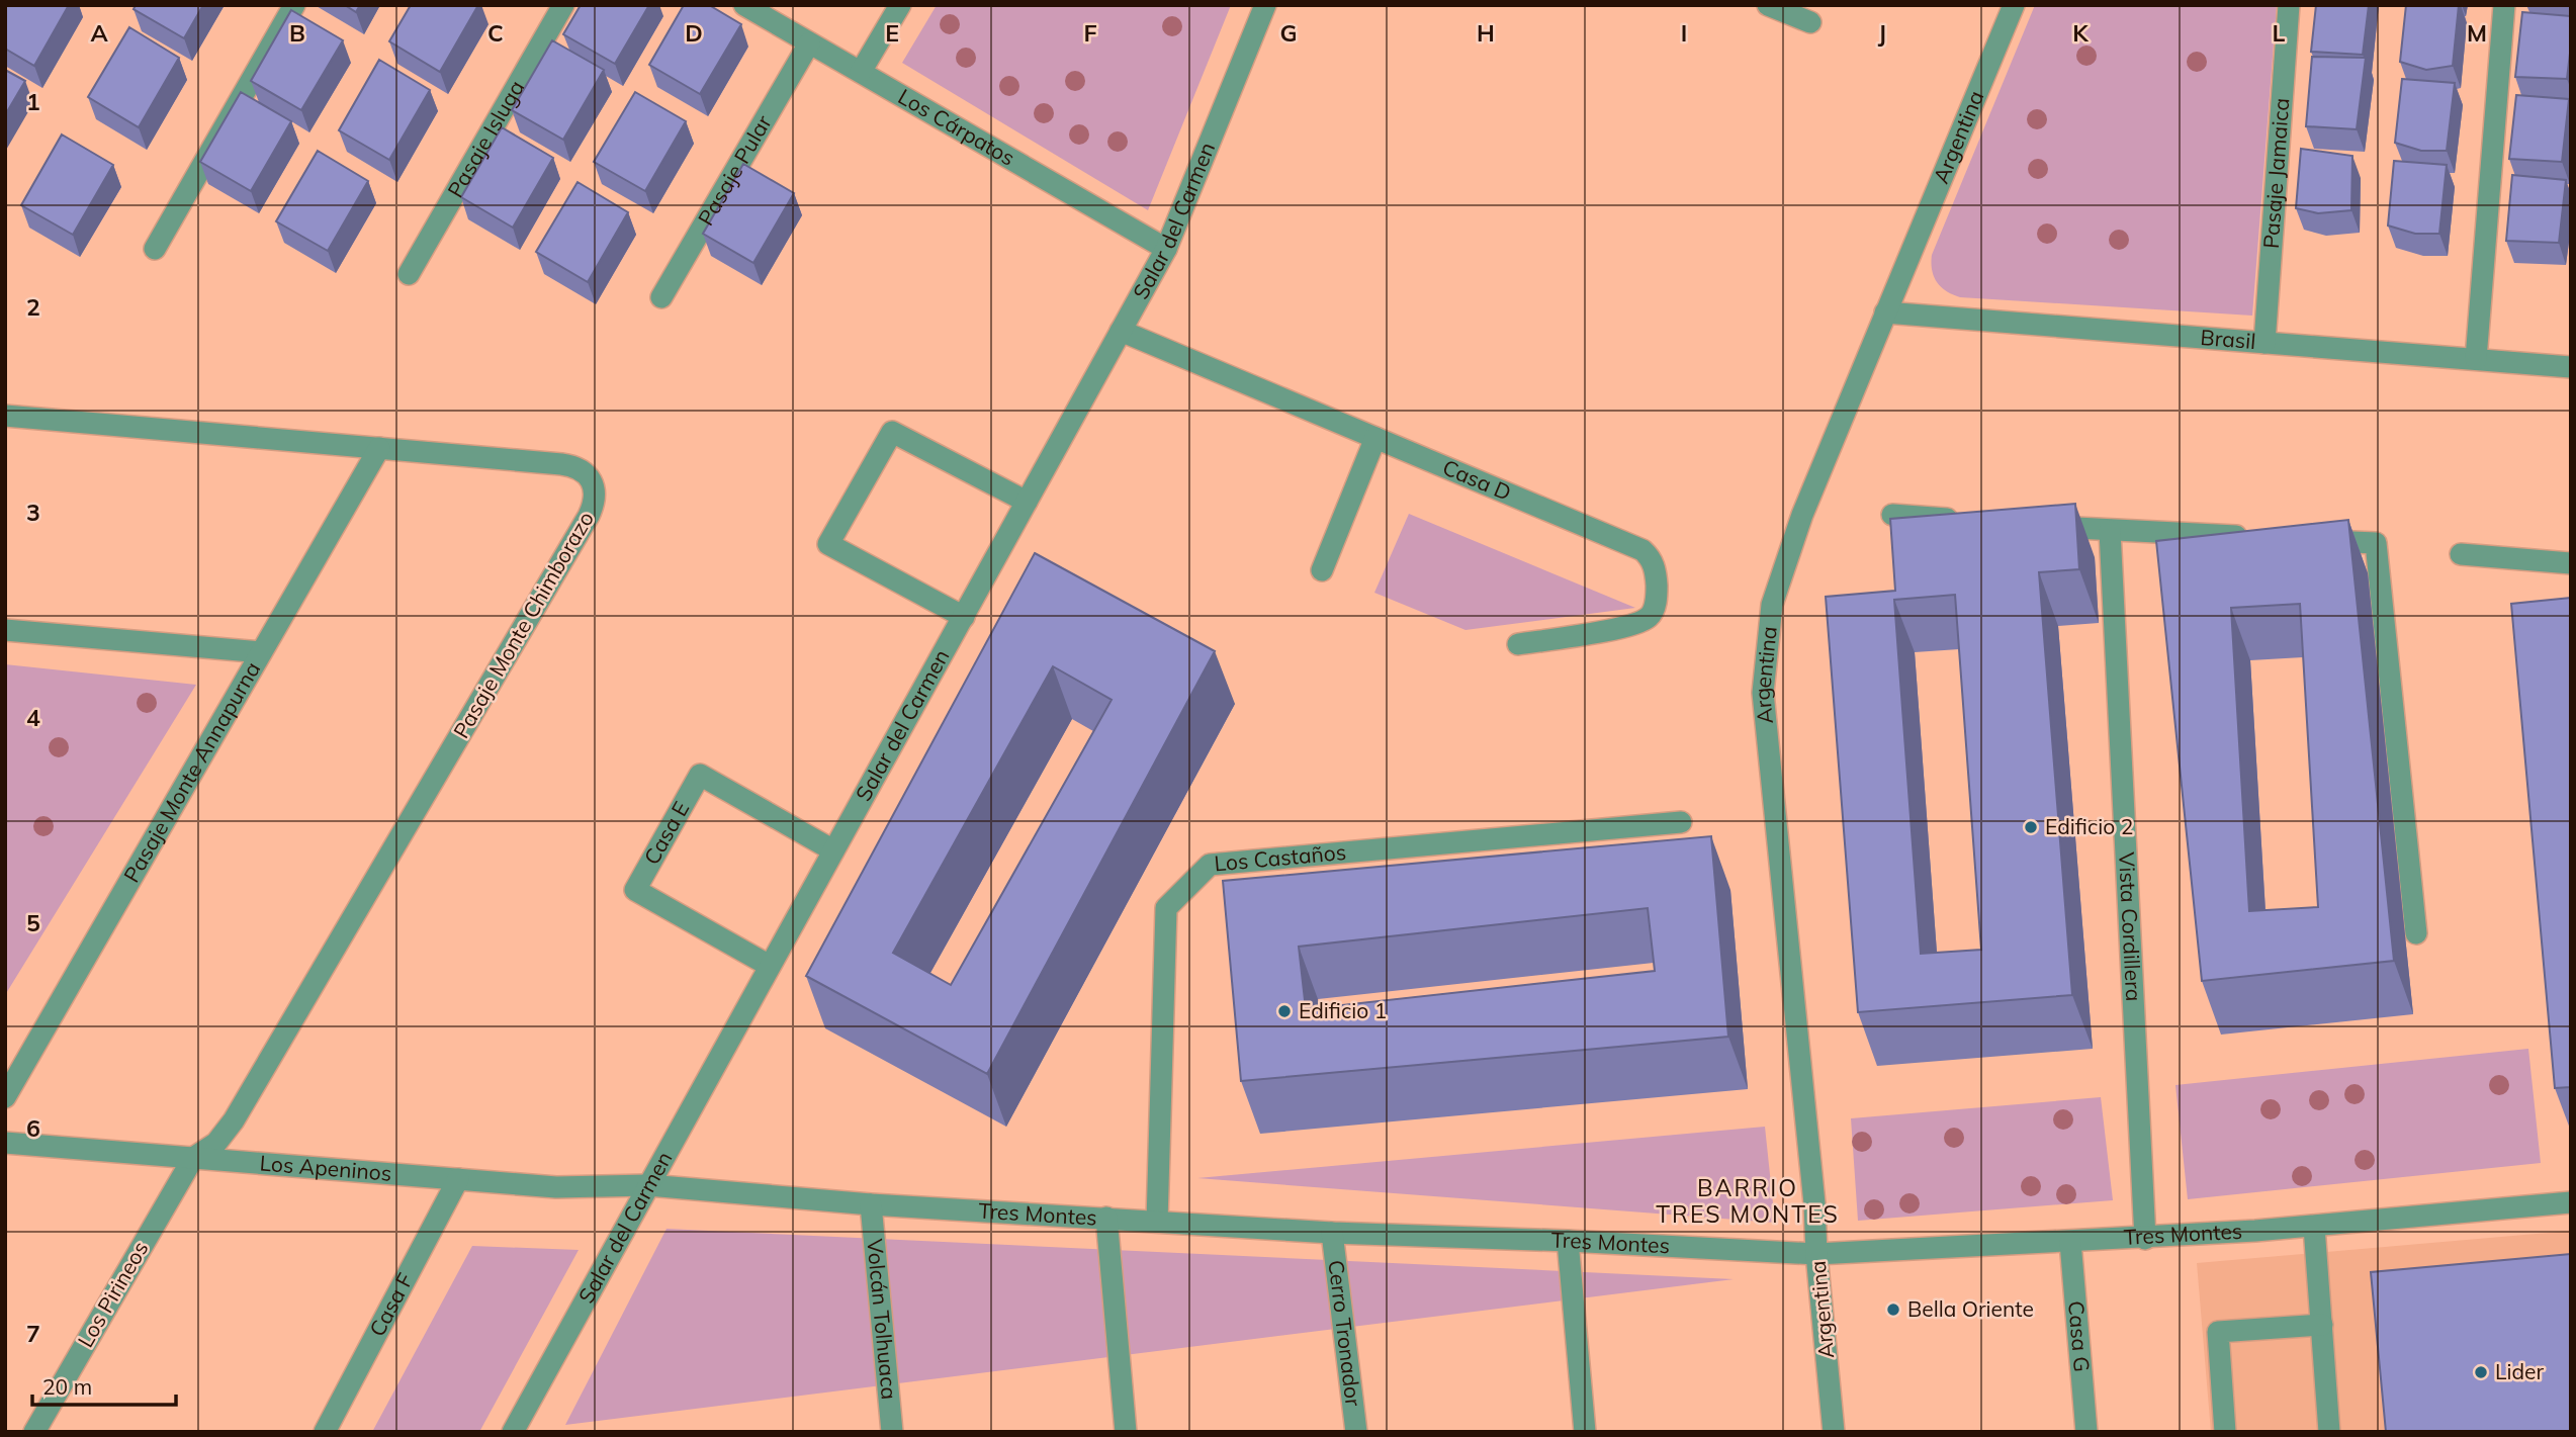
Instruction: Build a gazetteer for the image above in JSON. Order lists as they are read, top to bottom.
{
  "streets": {
    "street": [
      "Los Cárpatos",
      "Argentina",
      "Pasaje Isluga",
      "Pasaje Pular",
      "Pasaje Jamaica",
      "Salar del Carmen",
      "Brasil",
      "Casa D",
      "Pasaje Monte Chimborazo",
      "Pasaje Monte Annapurna",
      "Casa E",
      "Los Castaños",
      "Vista Cordillera",
      "Los Apeninos",
      "Tres Montes",
      "Los Pirineos",
      "Casa F",
      "Volcán Tolhuaca",
      "Cerro Tronador",
      "Casa G"
    ]
  },
  "crossings": [
    ["Los Cárpatos", "Pasaje Pular"],
    ["Los Cárpatos", "Salar del Carmen"],
    ["Argentina", "Brasil"],
    ["Argentina", "Tres Montes"],
    ["Pasaje Jamaica", "Brasil"],
    ["Salar del Carmen", "Casa D"],
    ["Salar del Carmen", "Casa E"],
    ["Salar del Carmen", "Los Apeninos"],
    ["Salar del Carmen", "Tres Montes"],
    ["Pasaje Monte Chimborazo", "Pasaje Monte Annapurna"],
    ["Pasaje Monte Chimborazo", "Los Apeninos"],
    ["Pasaje Monte Chimborazo", "Los Pirineos"],
    ["Los Castaños", "Tres Montes"],
    ["Vista Cordillera", "Tres Montes"],
    ["Los Apeninos", "Tres Montes"],
    ["Los Apeninos", "Los Pirineos"],
    ["Los Apeninos", "Casa F"],
    ["Tres Montes", "Volcán Tolhuaca"],
    ["Tres Montes", "Cerro Tronador"],
    ["Tres Montes", "Casa G"]
  ],
  "districts": ["BARRIO TRES MONTES"],
  "places": [
    "Edificio 2",
    "Edificio 1",
    "Bella Oriente",
    "Lider"
  ],
  "scale_bar": "20 m",
  "grid": {
    "columns": [
      "A",
      "B",
      "C",
      "D",
      "E",
      "F",
      "G",
      "H",
      "I",
      "J",
      "K",
      "L",
      "M"
    ],
    "rows": [
      "1",
      "2",
      "3",
      "4",
      "5",
      "6",
      "7"
    ]
  }
}
